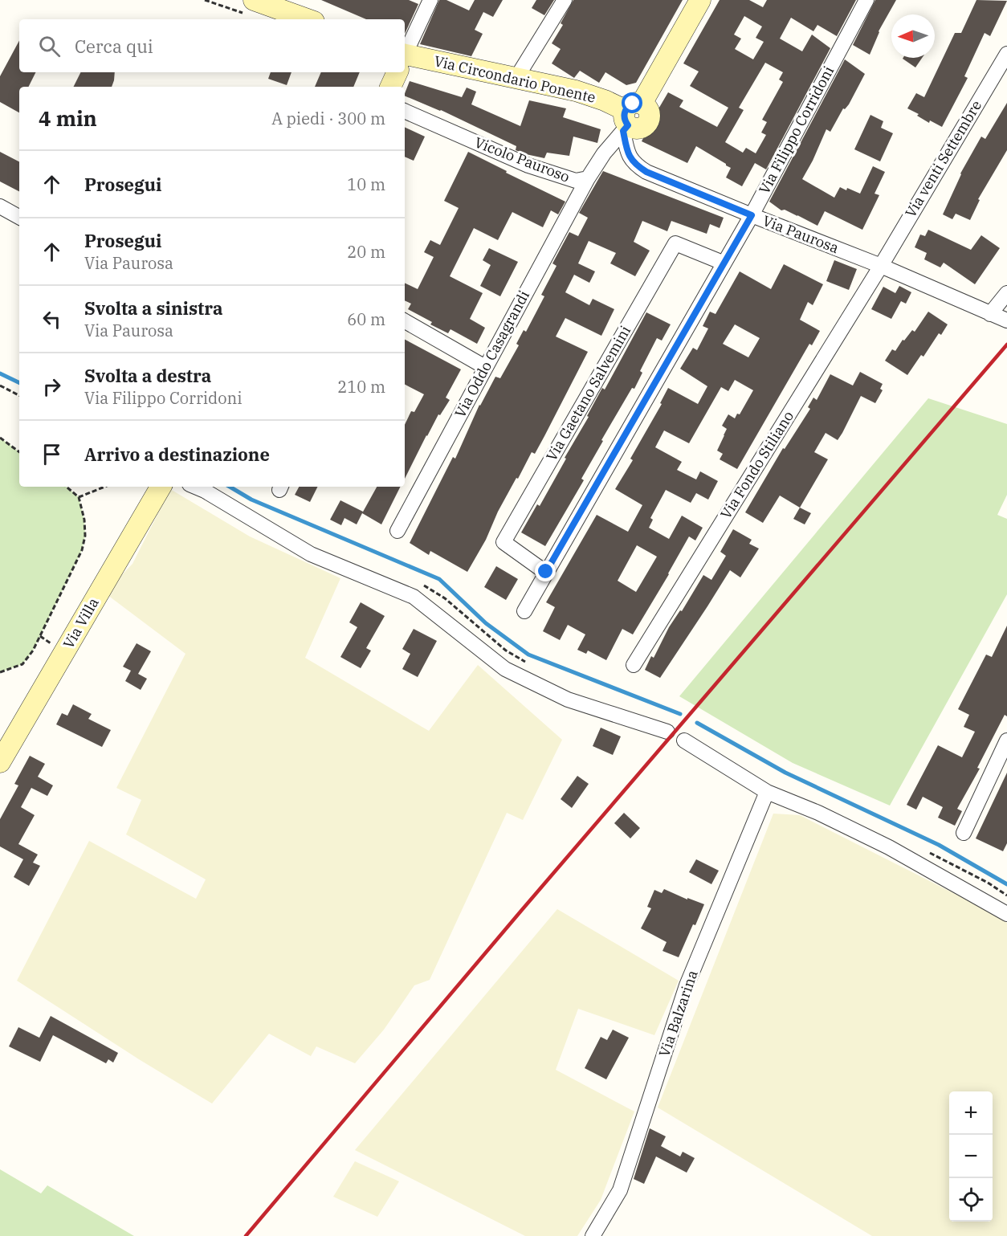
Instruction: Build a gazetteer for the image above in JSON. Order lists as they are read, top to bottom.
{
  "streets": {
    "street": [
      "Via Circondario Ponente",
      "Via Filippo Corridoni",
      "Via venti Settembre",
      "Vicolo Pauroso",
      "Via Paurosa",
      "Via Oddo Casagrandi",
      "Via Gaetano Salvemini",
      "Via Fondo Stiliano",
      "Via Villa",
      "Via Balzarina"
    ]
  },
  "crossings": [
    ["Via Circondario Ponente", "Vicolo Pauroso"],
    ["Via Circondario Ponente", "Via Paurosa"],
    ["Via Filippo Corridoni", "Via Paurosa"],
    ["Via Filippo Corridoni", "Via Gaetano Salvemini"],
    ["Via venti Settembre", "Via Paurosa"],
    ["Via venti Settembre", "Via Fondo Stiliano"],
    ["Vicolo Pauroso", "Via Paurosa"],
    ["Vicolo Pauroso", "Via Oddo Casagrandi"],
    ["Via Paurosa", "Via Fondo Stiliano"]
  ],
  "north": "left",
  "page": {
    "search": "Cerca qui",
    "heading": ["4 min", "A piedi · 300 m"],
    "list": [
      ["Prosegui", "10 m"],
      ["Prosegui", "Via Paurosa", "20 m"],
      ["Svolta a sinistra", "Via Paurosa", "60 m"],
      ["Svolta a destra", "Via Filippo Corridoni", "210 m"],
      "Arrivo a destinazione"
    ],
    "map_buttons": ["+", "−"]
  }
}
